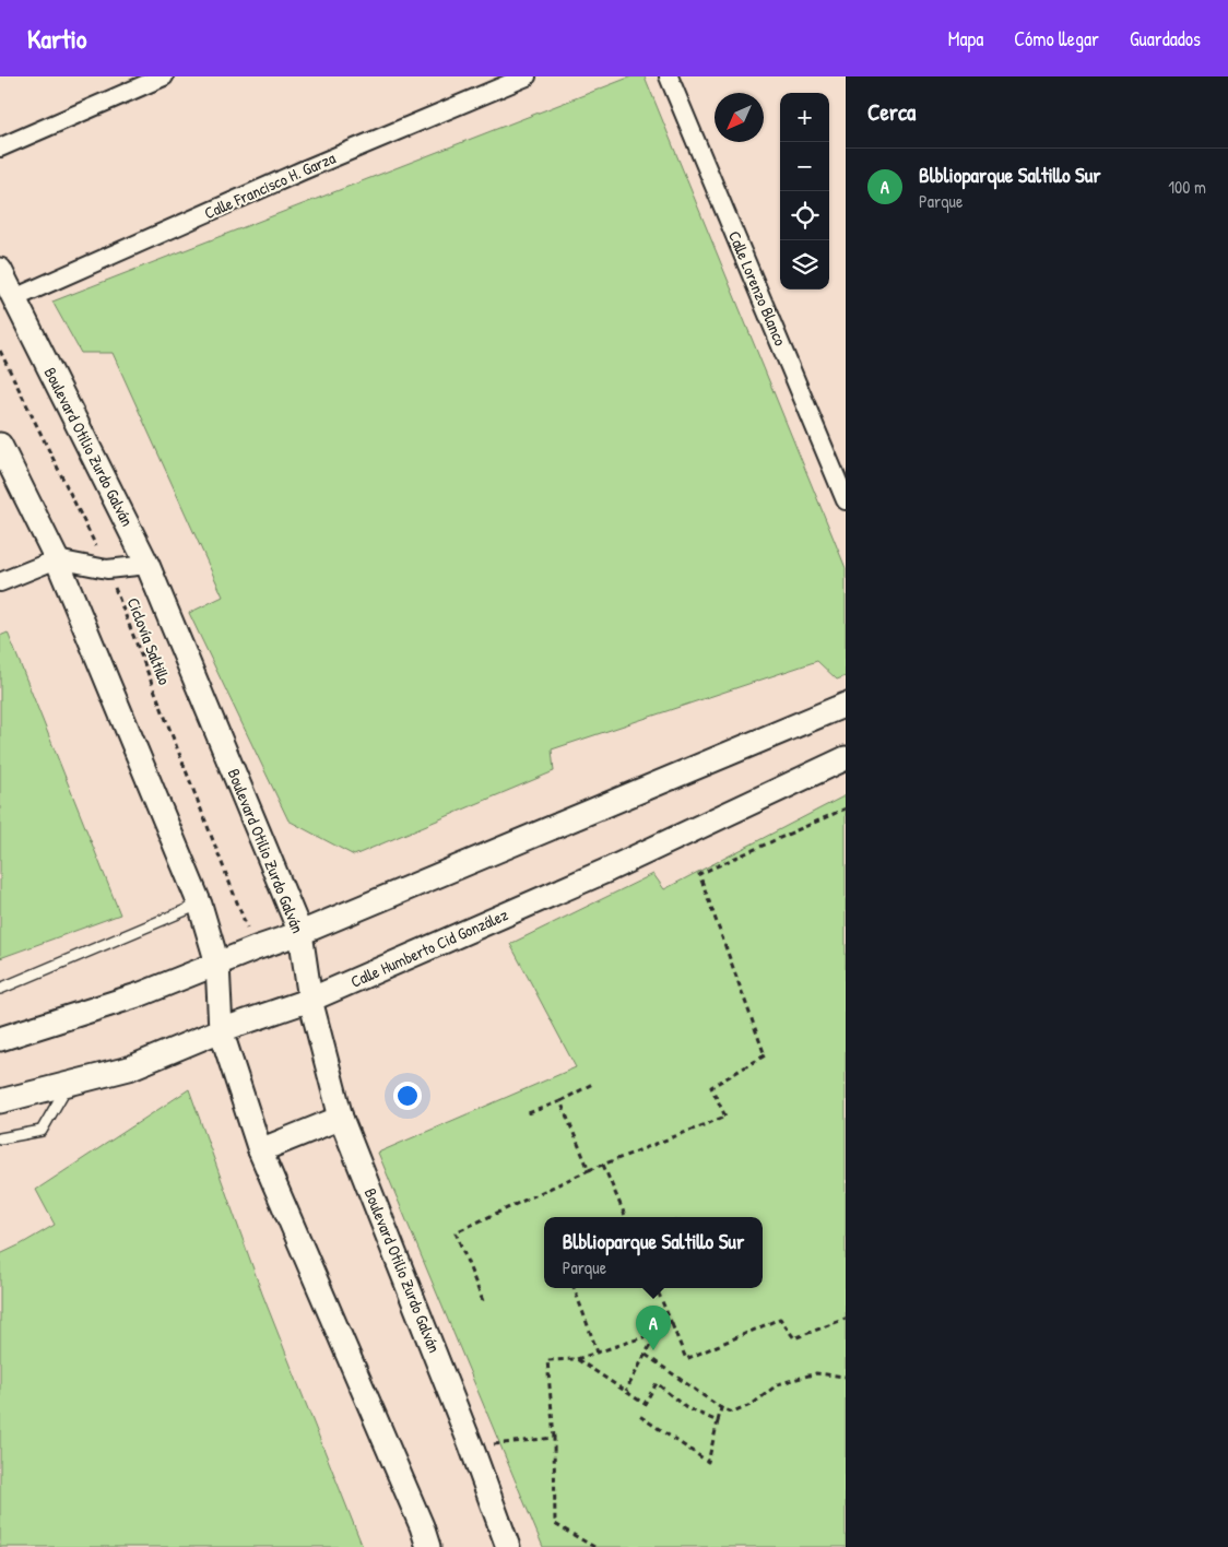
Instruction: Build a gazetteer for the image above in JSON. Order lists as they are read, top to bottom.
{
  "streets": {
    "street": [
      "Calle Francisco H. Garza",
      "Calle Lorenzo Blanco",
      "Boulevard Otilio Zurdo Galván",
      "Calle Humberto Cid González"
    ],
    "path": ["Ciclovía Saltillo"]
  },
  "crossings": [
    ["Calle Francisco H. Garza", "Boulevard Otilio Zurdo Galván"],
    ["Boulevard Otilio Zurdo Galván", "Calle Humberto Cid González"]
  ],
  "north": "bottom left",
  "page": {
    "header": "Kartio",
    "nav": ["Mapa", "Cómo llegar", "Guardados"],
    "heading": "Cerca",
    "map_buttons": ["+", "−"],
    "list": [
      {
        "mark": "A",
        "name": "Blblioparque Saltillo Sur",
        "note": "Parque",
        "value": "100 m"
      }
    ],
    "popup": ["Blblioparque Saltillo Sur", "Parque"],
    "pins": "A"
  }
}
